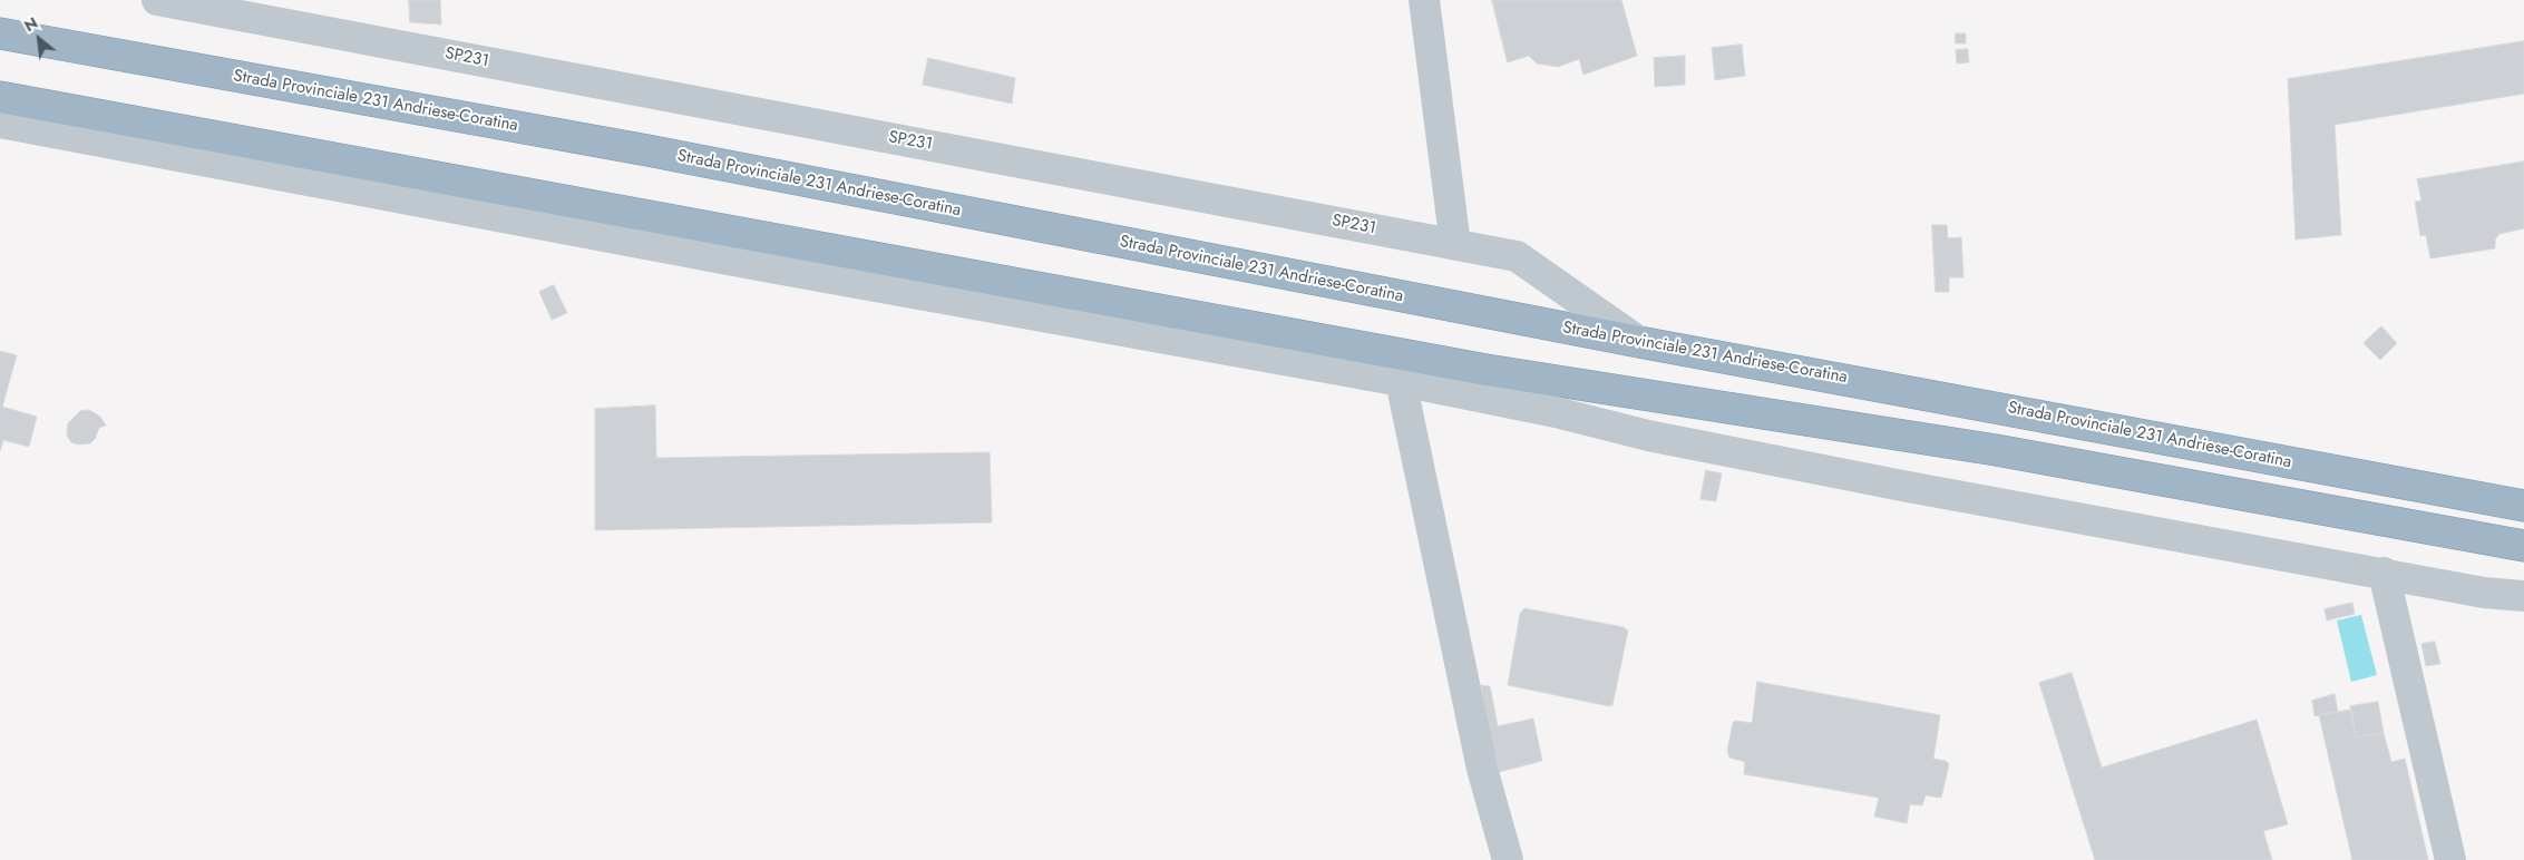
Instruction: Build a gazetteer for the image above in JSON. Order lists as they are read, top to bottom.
{
  "streets": {
    "highway": ["Strada Provinciale 231 Andriese-Coratina"],
    "street": ["SP231"]
  },
  "crossings": [
    ["SP231", "Strada Provinciale 231 Andriese-Coratina"]
  ],
  "north": "top left"
}
